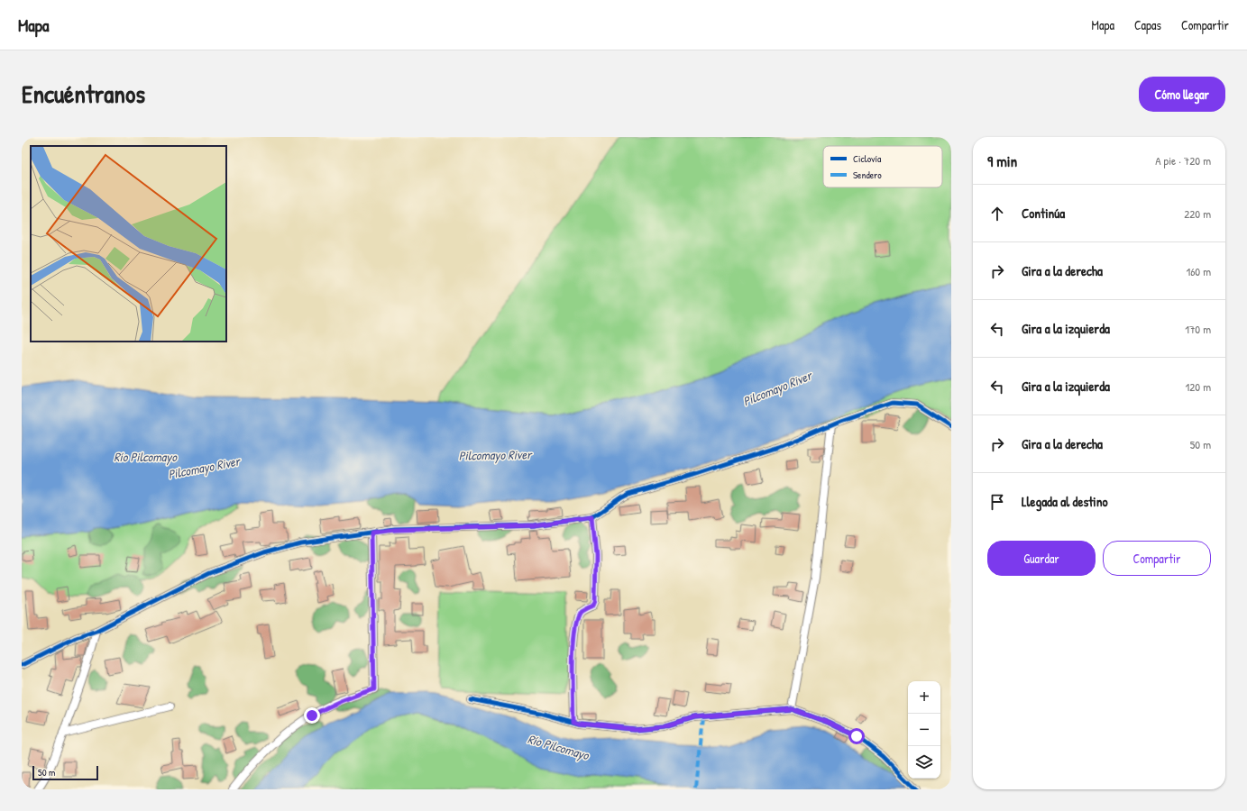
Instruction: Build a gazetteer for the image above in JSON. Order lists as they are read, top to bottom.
{
  "water": ["Pilcomayo River", "Río Pilcomayo"],
  "legend": ["Ciclovía", "Sendero"],
  "scale_bar": "50 m",
  "page": {
    "header": "Mapa",
    "nav": ["Mapa", "Capas", "Compartir"],
    "title": "Encuéntranos",
    "buttons": [
      "Cómo llegar",
      ["Guardar", "Compartir"]
    ],
    "heading": ["9 min", "A pie · 720 m"],
    "list": [
      ["Continúa", "220 m"],
      ["Gira a la derecha", "160 m"],
      ["Gira a la izquierda", "170 m"],
      ["Gira a la izquierda", "120 m"],
      ["Gira a la derecha", "50 m"],
      "Llegada al destino"
    ],
    "map_buttons": ["+", "−"],
    "scale": "50 m"
  }
}
